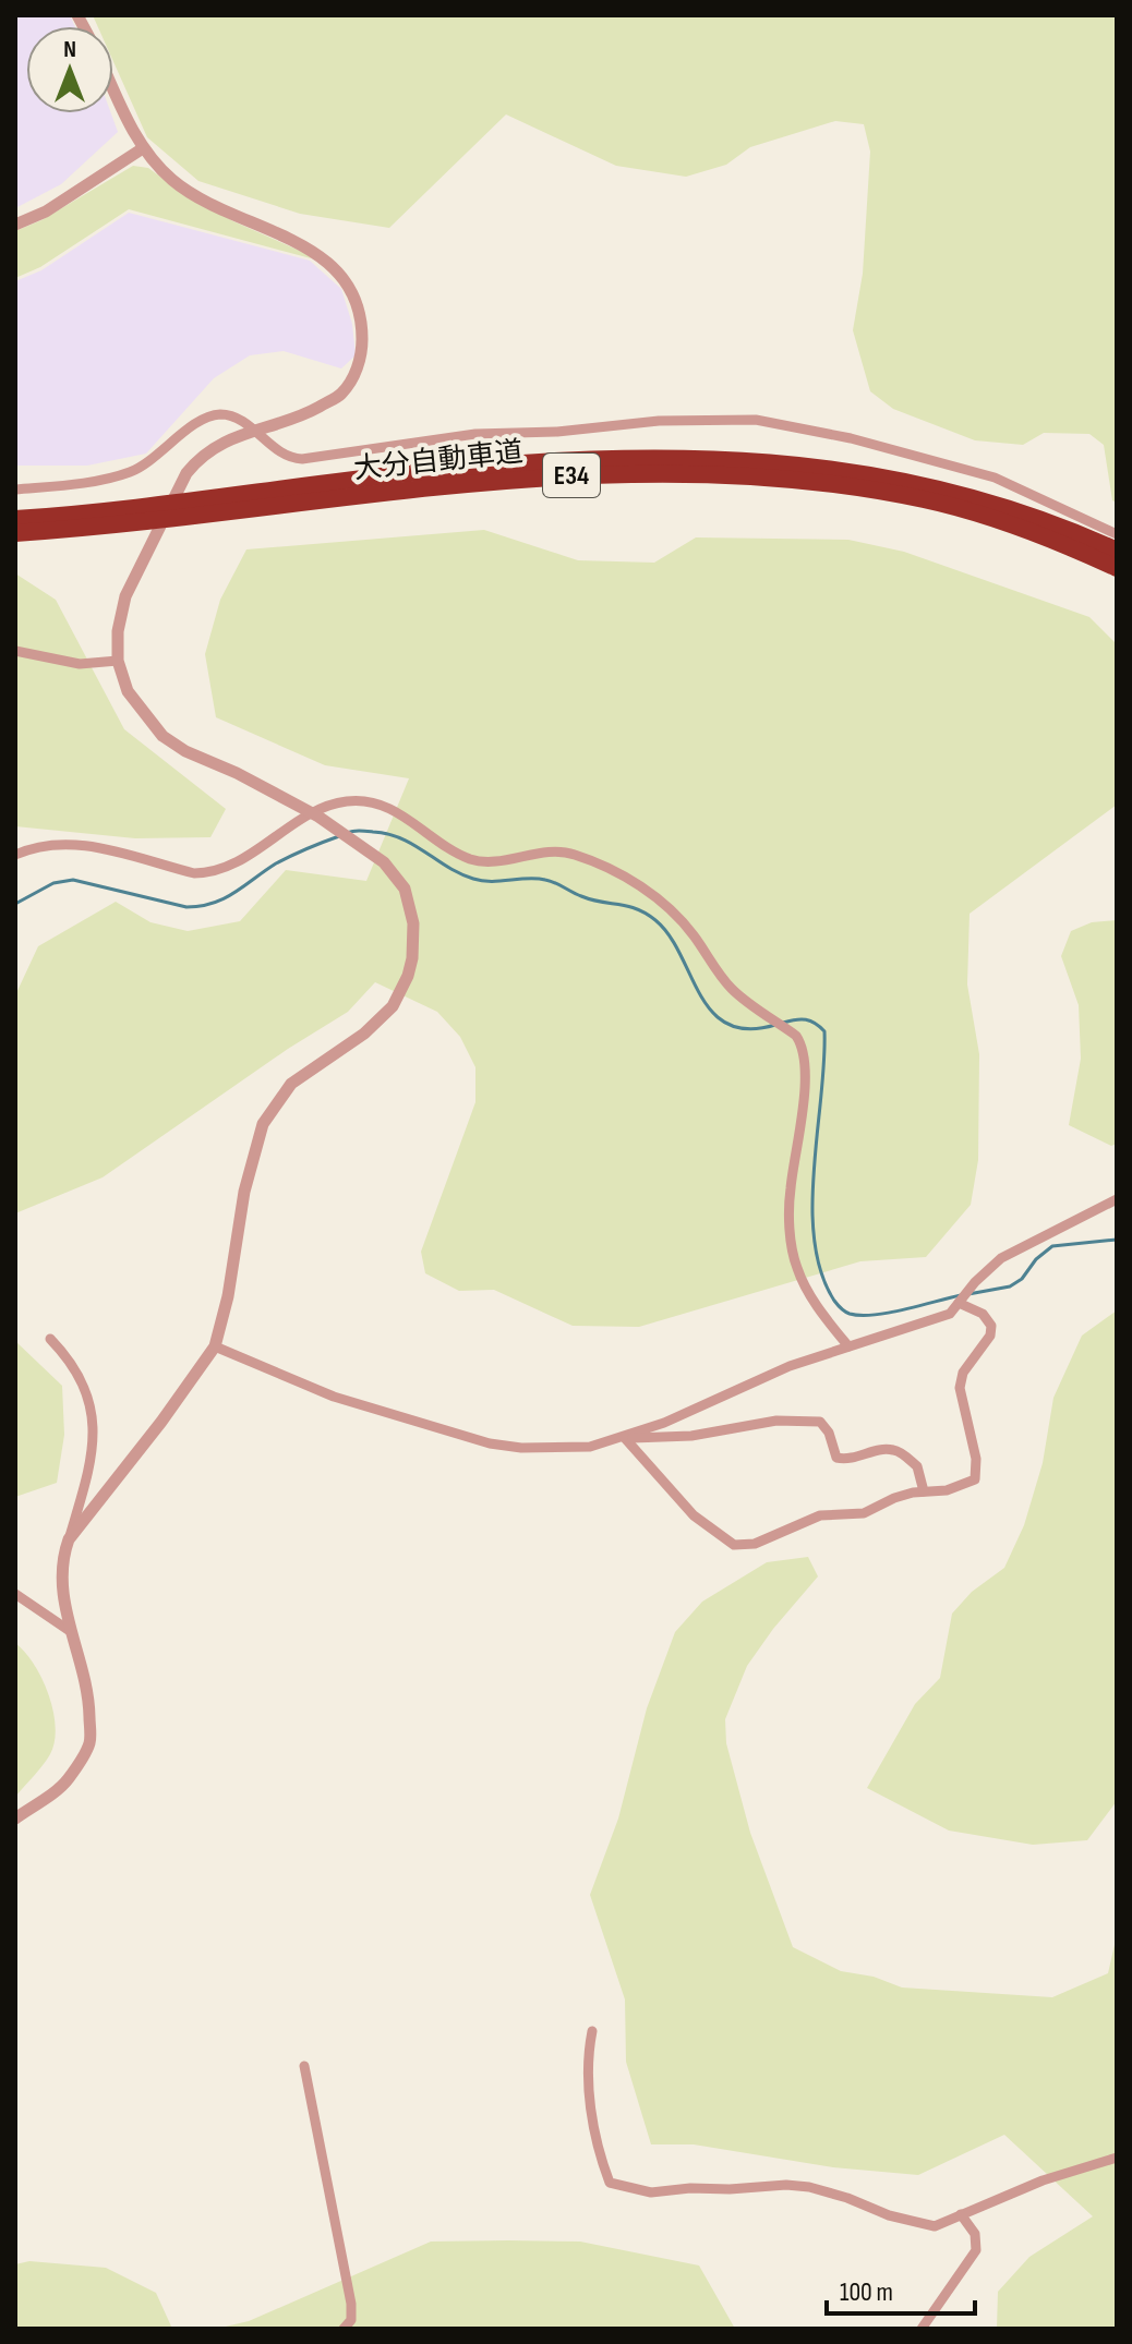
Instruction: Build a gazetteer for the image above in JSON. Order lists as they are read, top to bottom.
{
  "streets": {
    "highway": ["大分自動車道", "E34"]
  },
  "scale_bar": "100 m",
  "north": "top"
}
